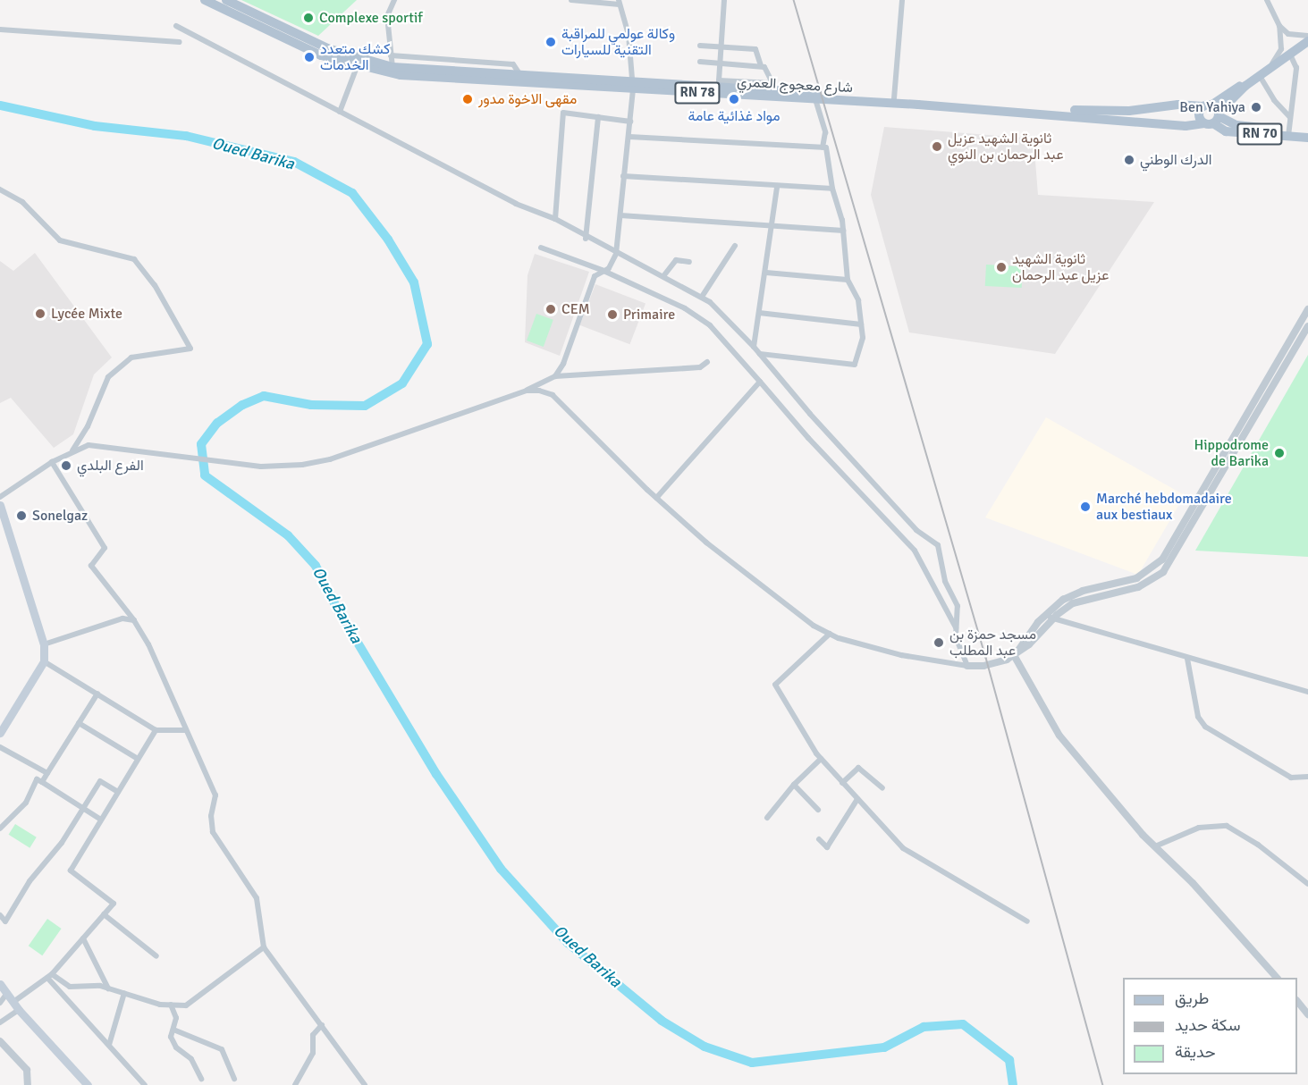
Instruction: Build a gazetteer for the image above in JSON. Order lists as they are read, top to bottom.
{
  "streets": {
    "main road": ["شارع معجوج العمري", "RN 78", "RN 70"]
  },
  "crossings": [
    ["شارع معجوج العمري", "RN 78"],
    ["شارع معجوج العمري", "RN 70"],
    ["RN 78", "RN 70"]
  ],
  "water": ["Oued Barika"],
  "places": [
    "Complexe sportif",
    "وكالة عولمي للمراقبة التقنية للسيارات",
    "كشك متعدد الخدمات",
    "مقهى الاخوة مدور",
    "مواد غذائية عامة",
    "Ben Yahiya",
    "ثانوية الشهيد عزيل عبد الرحمان بن النوي",
    "الدرك الوطني",
    "ثانوية الشهيد عزيل عبد الرحمان",
    "CEM",
    "Lycée Mixte",
    "Primaire",
    "Hippodrome de Barika",
    "الفرع البلدي",
    "Marché hebdomadaire aux bestiaux",
    "Sonelgaz",
    "مسجد حمزة بن عبد المطلب"
  ],
  "legend": ["طريق", "سكة حديد", "حديقة"]
}
